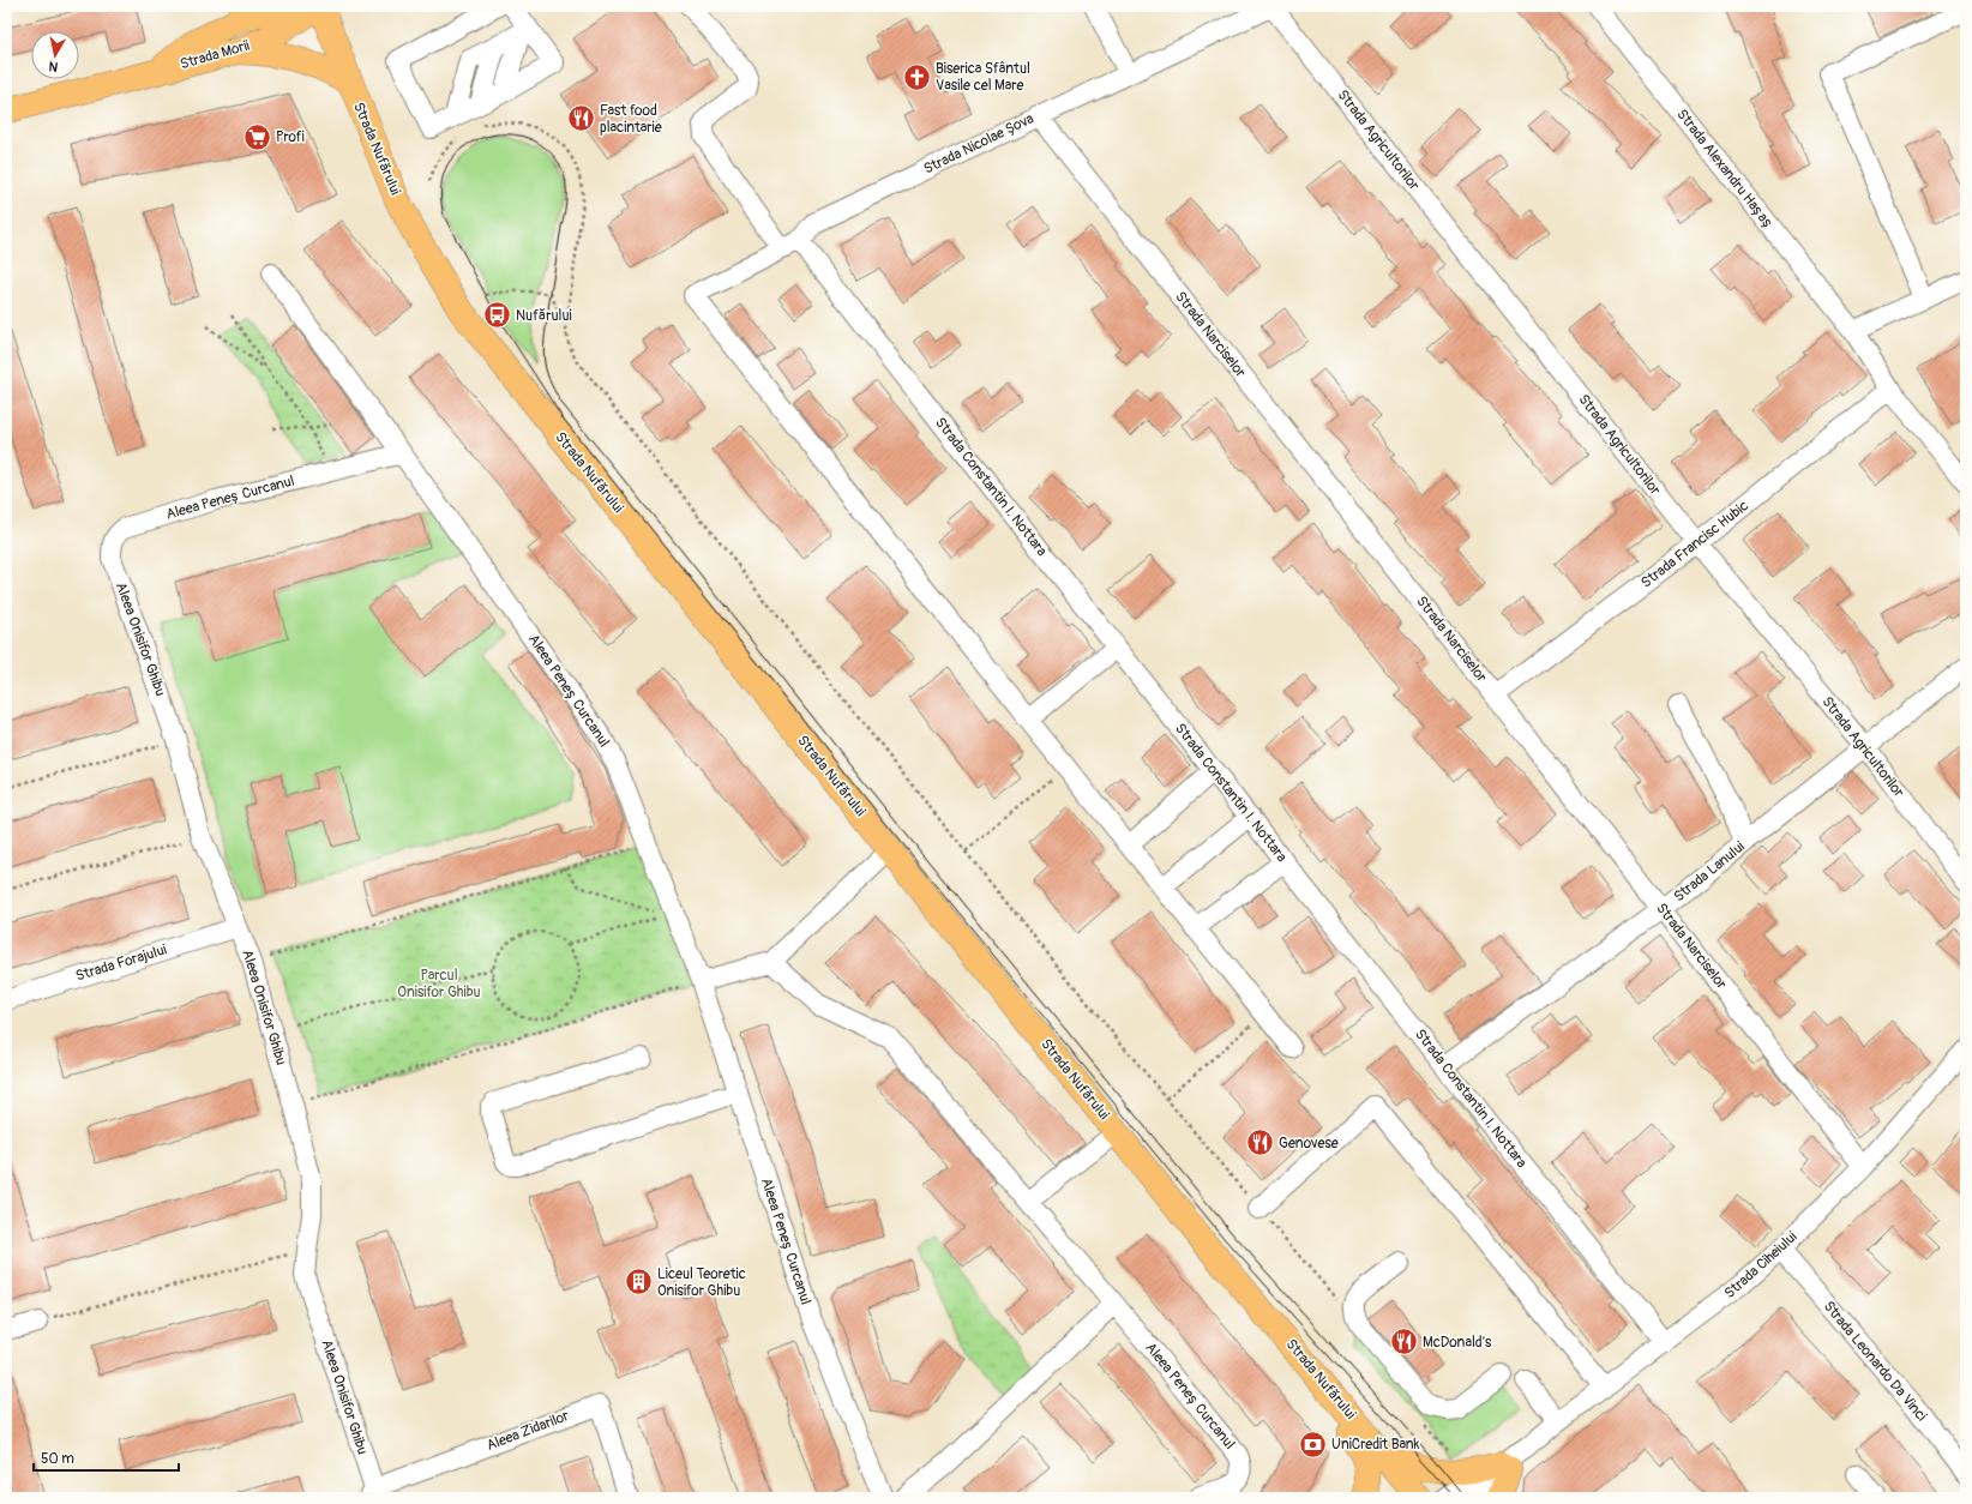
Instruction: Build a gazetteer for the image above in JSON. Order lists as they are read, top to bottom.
{
  "streets": {
    "main road": ["Strada Morii", "Strada Nufărului"],
    "street": [
      "Strada Agricultorilor",
      "Strada Nicolae Șova",
      "Strada Alexandru Hașaș",
      "Strada Narciselor",
      "Strada Constantin I. Nottara",
      "Aleea Peneș Curcanul",
      "Strada Francisc Hubic",
      "Aleea Onisifor Ghibu",
      "Strada Lanului",
      "Strada Forajului",
      "Strada Ciheiului",
      "Strada Leonardo Da Vinci",
      "Aleea Zidarilor"
    ]
  },
  "crossings": [
    ["Strada Morii", "Strada Nufărului"],
    ["Strada Agricultorilor", "Strada Nicolae Șova"],
    ["Strada Agricultorilor", "Strada Francisc Hubic"],
    ["Strada Agricultorilor", "Strada Lanului"],
    ["Strada Nicolae Șova", "Strada Narciselor"],
    ["Strada Nicolae Șova", "Strada Constantin I. Nottara"],
    ["Strada Alexandru Hașaș", "Strada Francisc Hubic"],
    ["Strada Narciselor", "Strada Francisc Hubic"],
    ["Strada Narciselor", "Strada Lanului"],
    ["Strada Narciselor", "Strada Ciheiului"],
    ["Strada Constantin I. Nottara", "Strada Lanului"],
    ["Strada Constantin I. Nottara", "Strada Ciheiului"],
    ["Aleea Peneș Curcanul", "Aleea Onisifor Ghibu"],
    ["Aleea Onisifor Ghibu", "Strada Forajului"],
    ["Aleea Onisifor Ghibu", "Aleea Zidarilor"],
    ["Strada Ciheiului", "Strada Leonardo Da Vinci"]
  ],
  "parks": ["Parcul Onisifor Ghibu"],
  "places": {
    "church": ["Biserica Sfântul Vasile cel Mare"],
    "restaurant": ["Fast food placintarie", "Genovese", "McDonald's"],
    "supermarket": ["Profi"],
    "bus stop": ["Nufărului"],
    "building": ["Liceul Teoretic Onisifor Ghibu"],
    "bank": ["UniCredit Bank"]
  },
  "scale_bar": "50 m",
  "north": "bottom"
}
